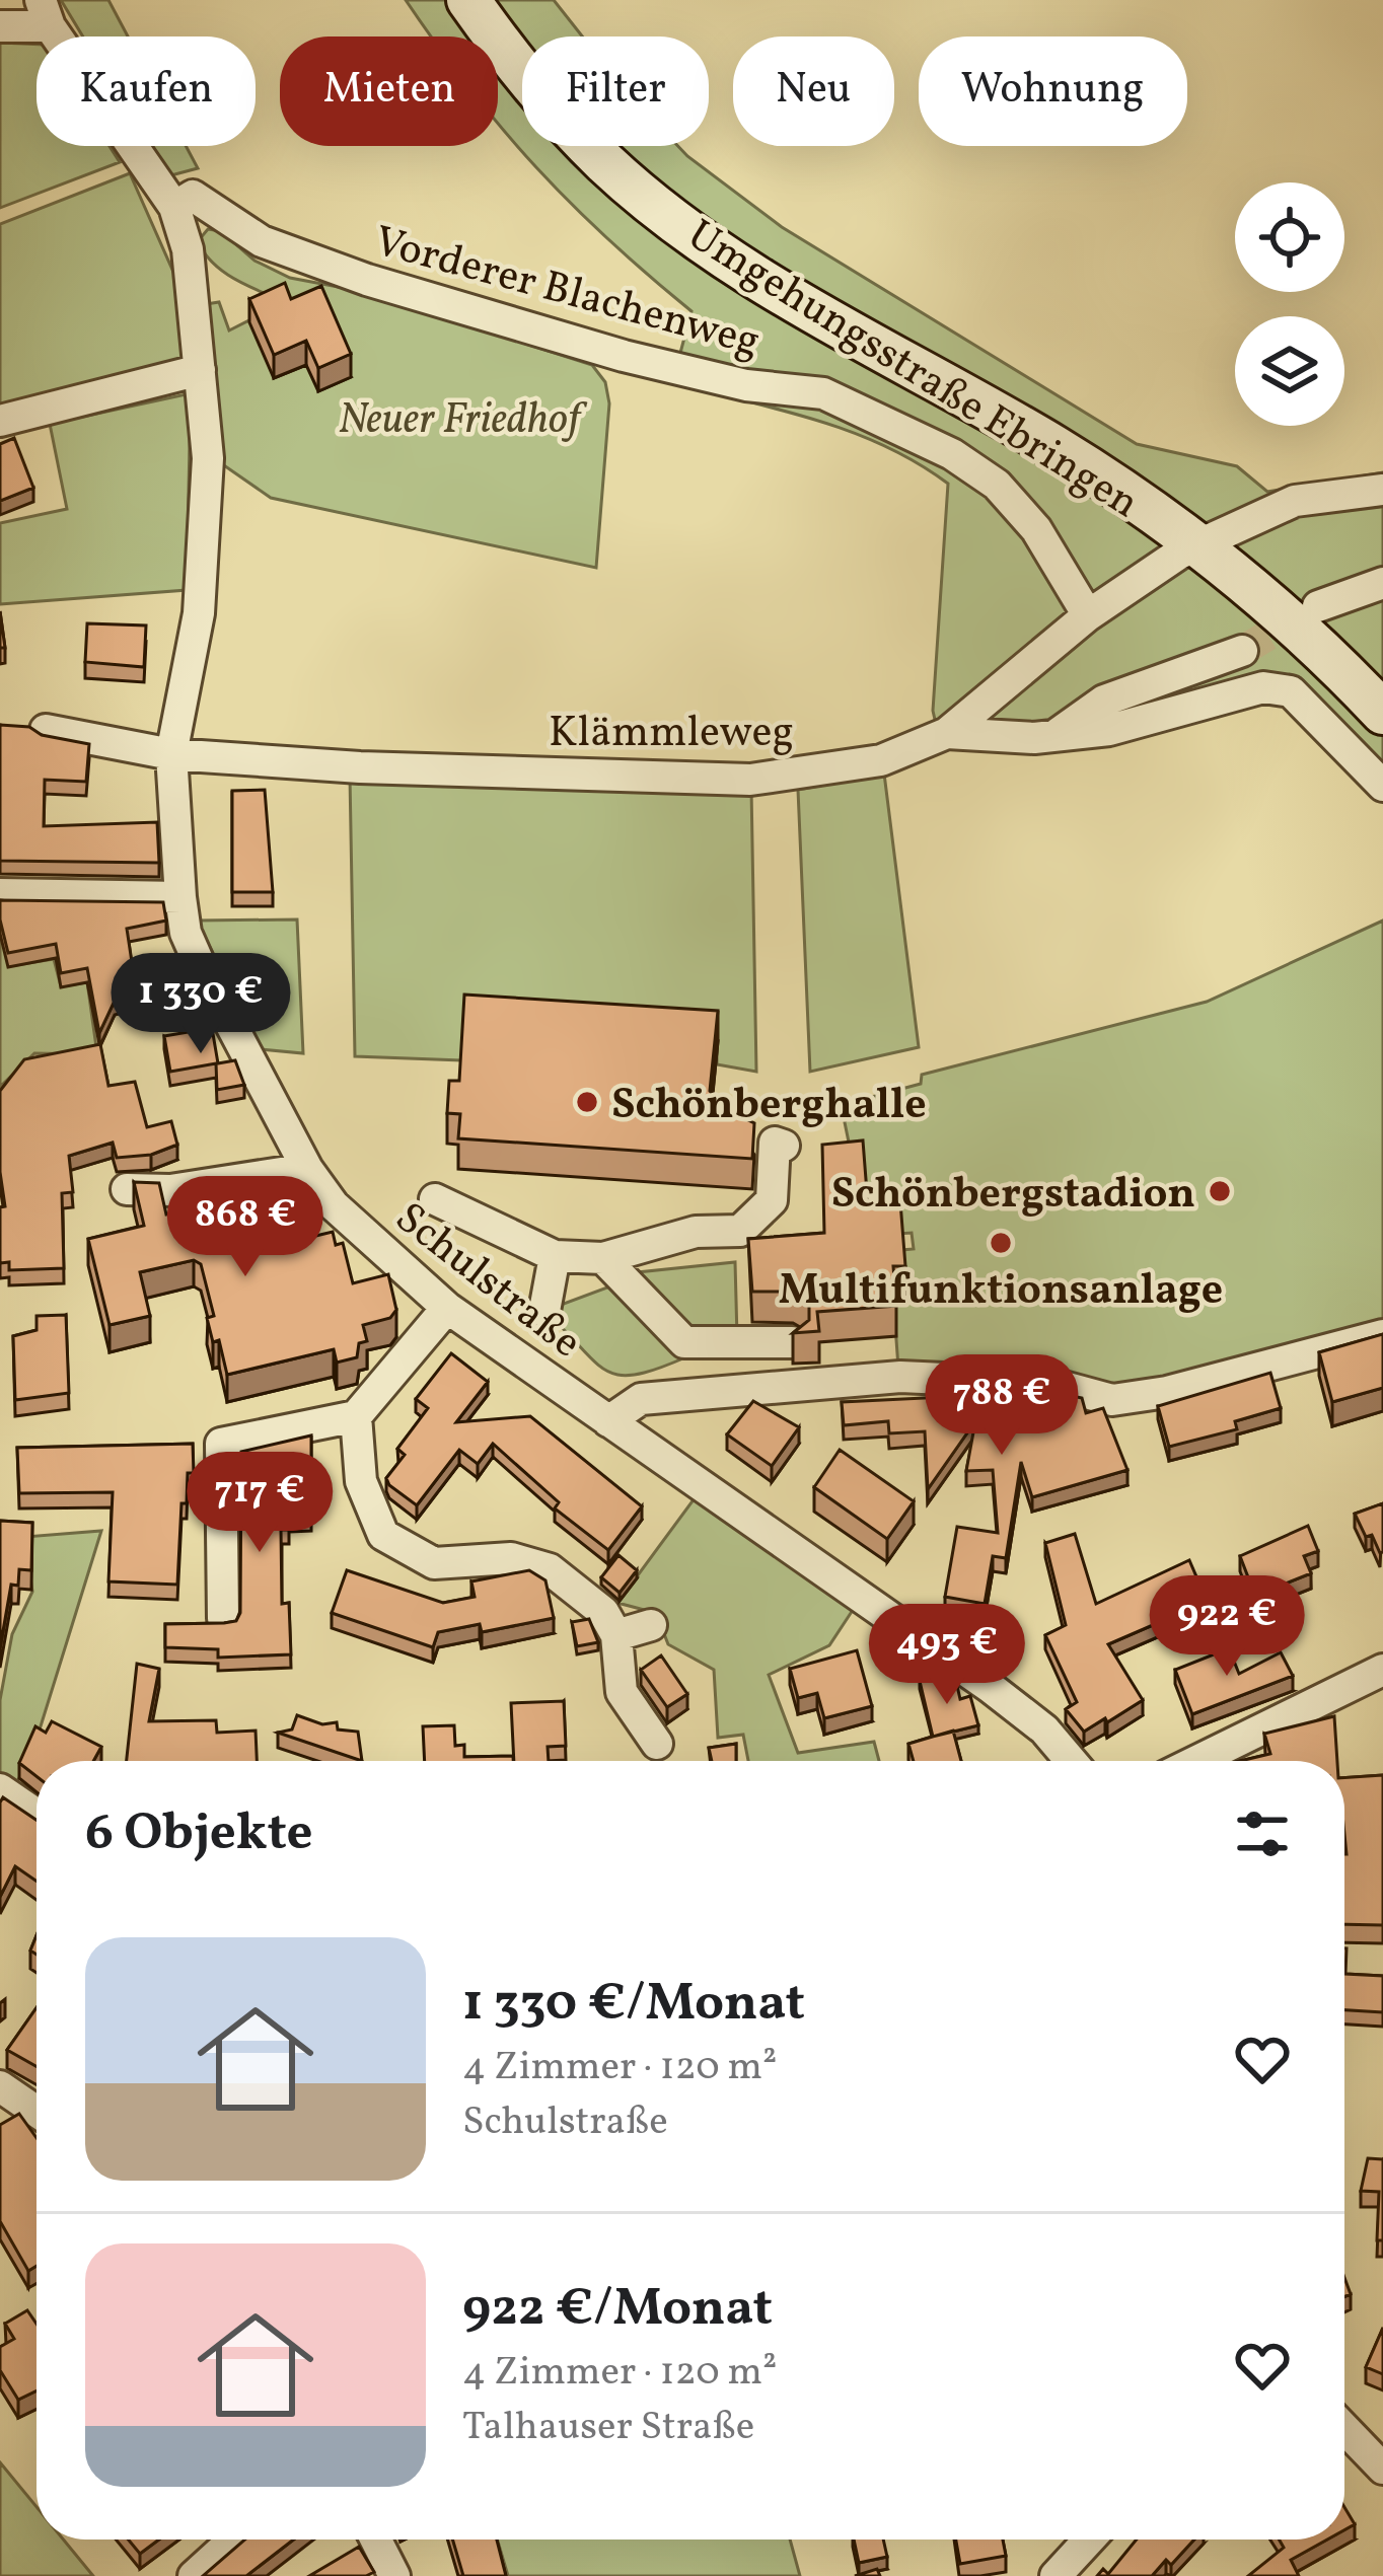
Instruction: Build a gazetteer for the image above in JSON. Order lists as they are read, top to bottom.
{
  "streets": {
    "street": [
      "Vorderer Blachenweg",
      "Umgehungsstraße Ebringen",
      "Klämmleweg",
      "Schulstraße"
    ]
  },
  "crossings": [
    ["Vorderer Blachenweg", "Klämmleweg"],
    ["Vorderer Blachenweg", "Schulstraße"],
    ["Umgehungsstraße Ebringen", "Klämmleweg"],
    ["Klämmleweg", "Schulstraße"]
  ],
  "parks": ["Neuer Friedhof"],
  "places": ["Schönberghalle", "Schönbergstadion", "Multifunktionsanlage"],
  "page": {
    "chip": [
      "Kaufen",
      "Mieten",
      "Filter",
      "Neu",
      "Wohnung"
    ],
    "price": [
      "1 330 €",
      "868 €",
      "788 €",
      "717 €",
      "922 €",
      "493 €"
    ],
    "heading": "6 Objekte",
    "list": [
      {
        "name": "1 330 €/Monat",
        "note": "4 Zimmer · 120 m² · Schulstraße"
      },
      {
        "name": "922 €/Monat",
        "note": "4 Zimmer · 120 m² · Talhauser Straße"
      }
    ]
  }
}
